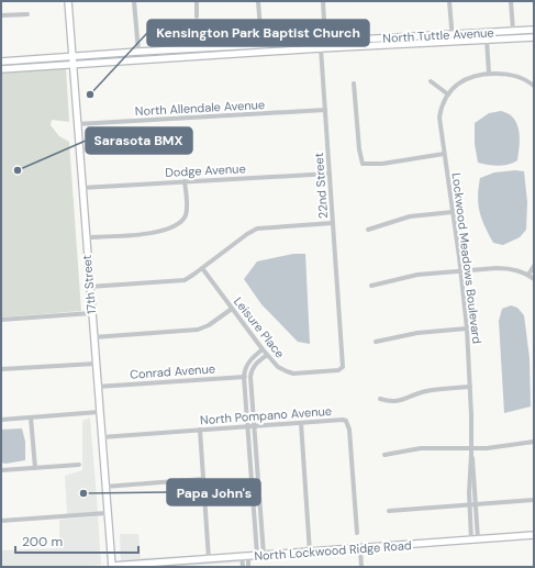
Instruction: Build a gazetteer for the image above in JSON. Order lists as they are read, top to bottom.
{
  "streets": {
    "main road": ["North Tuttle Avenue", "17th Street", "North Lockwood Ridge Road"],
    "street": [
      "North Allendale Avenue",
      "Dodge Avenue",
      "22nd Street",
      "Lockwood Meadows Boulevard",
      "Leisure Place",
      "Conrad Avenue",
      "North Pompano Avenue"
    ]
  },
  "crossings": [
    ["North Tuttle Avenue", "22nd Street"],
    ["North Tuttle Avenue", "17th Street"],
    ["North Allendale Avenue", "22nd Street"],
    ["North Allendale Avenue", "17th Street"],
    ["Dodge Avenue", "22nd Street"],
    ["Dodge Avenue", "17th Street"],
    ["22nd Street", "Leisure Place"],
    ["Lockwood Meadows Boulevard", "North Lockwood Ridge Road"],
    ["17th Street", "Conrad Avenue"],
    ["17th Street", "North Pompano Avenue"],
    ["17th Street", "North Lockwood Ridge Road"]
  ],
  "places": ["Kensington Park Baptist Church", "Sarasota BMX", "Papa John's"],
  "scale_bar": "200 m"
}
